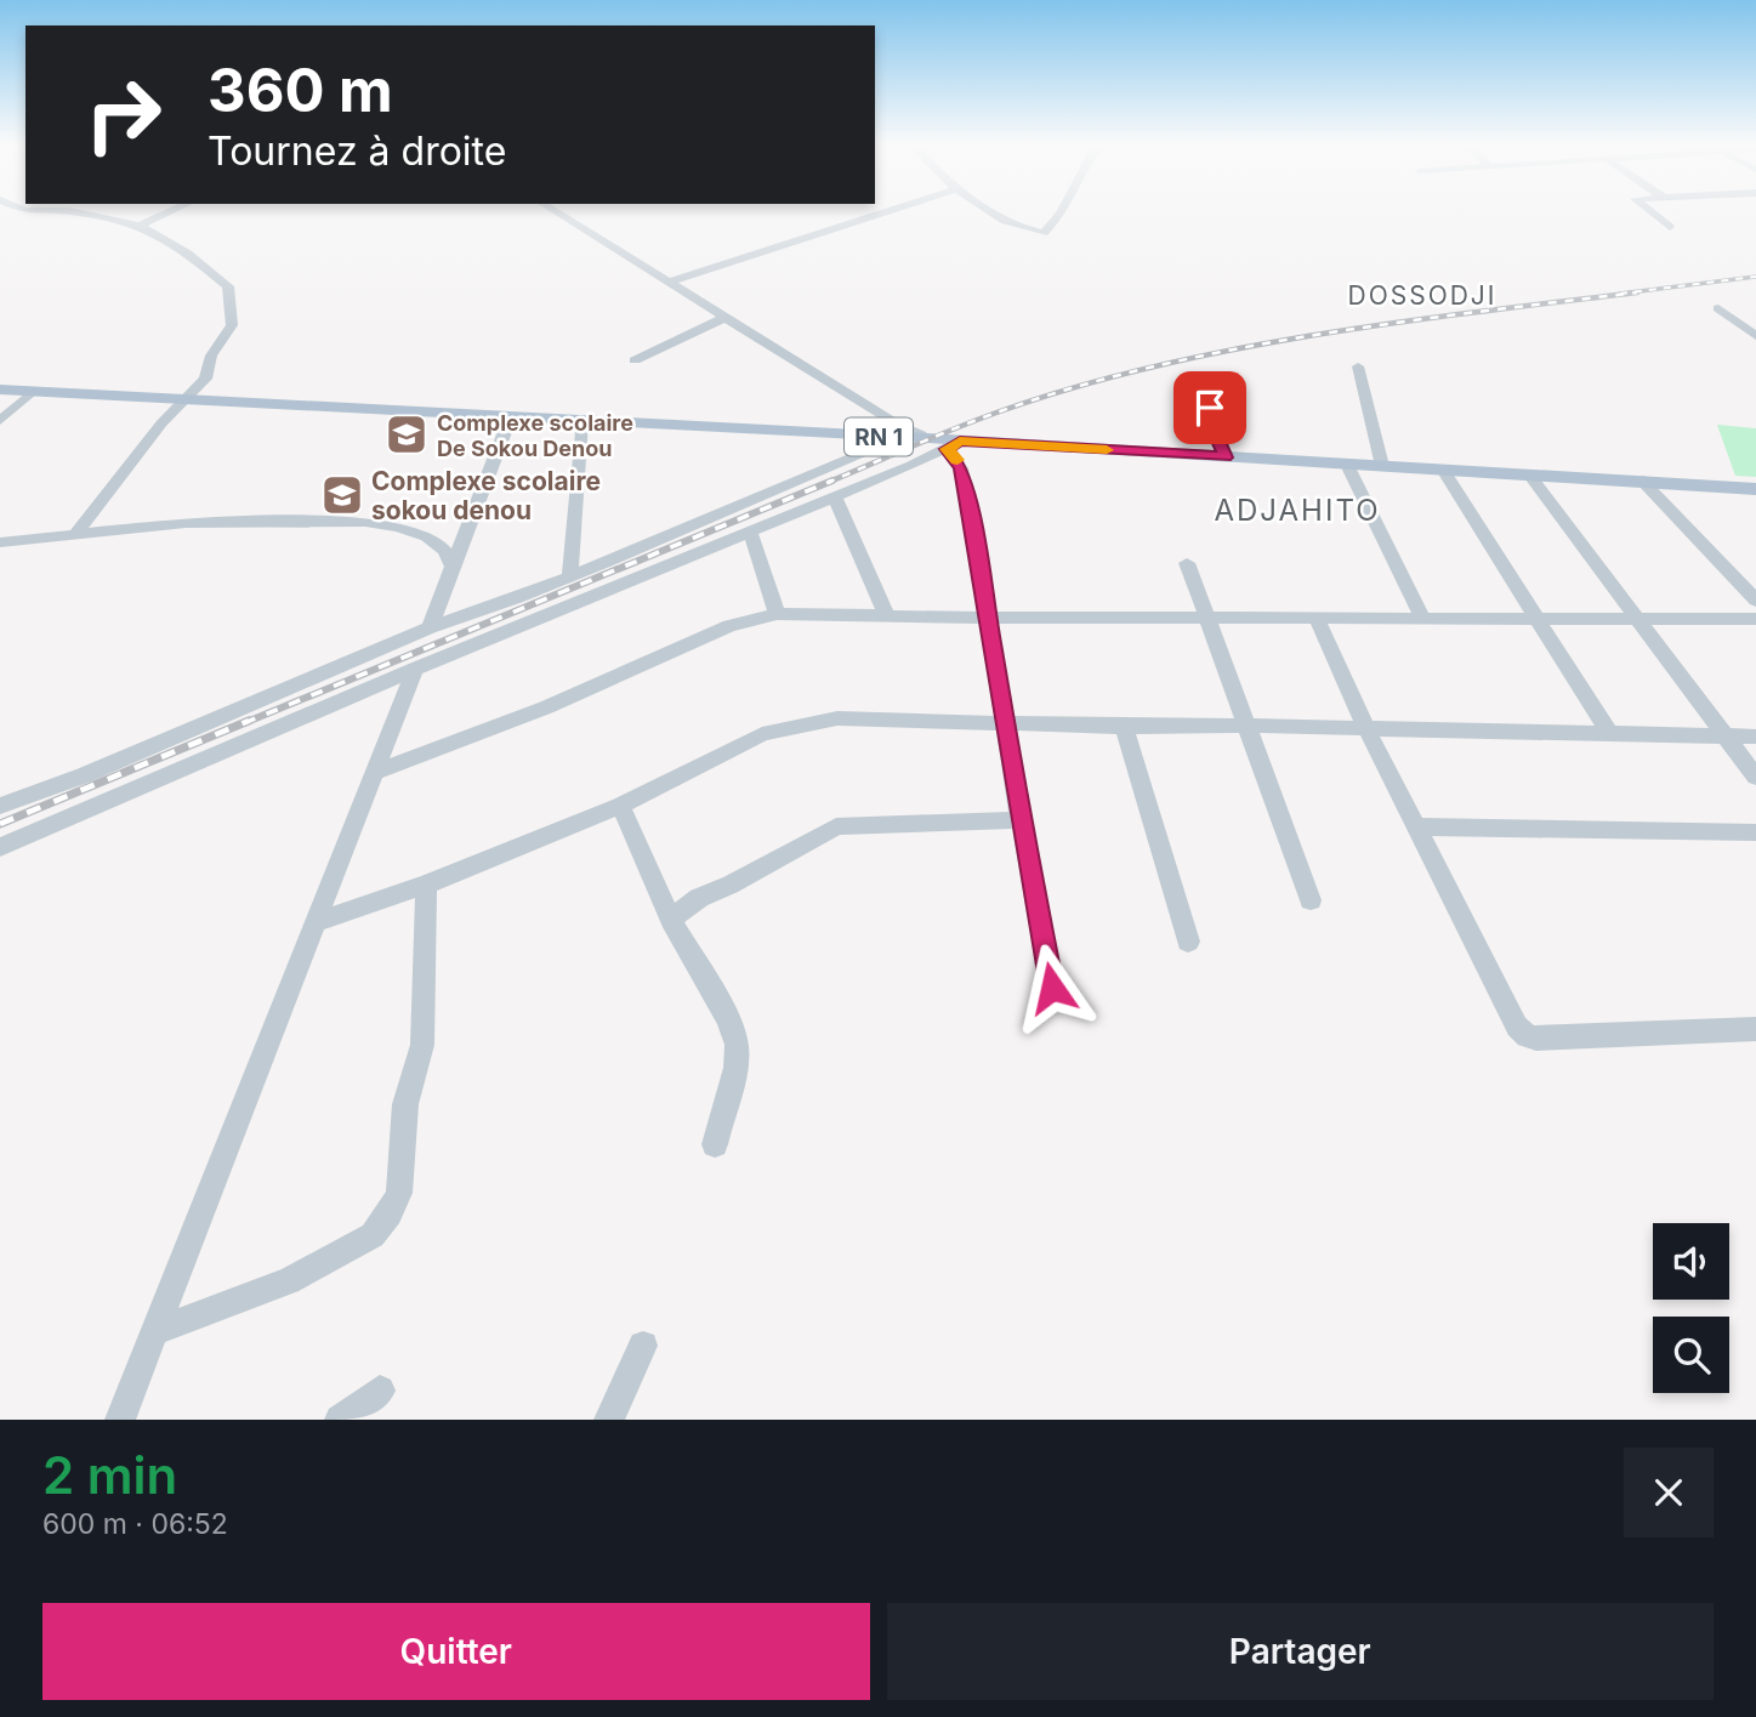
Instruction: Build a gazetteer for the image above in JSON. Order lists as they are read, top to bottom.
{
  "streets": {
    "main road": ["RN 1"]
  },
  "districts": ["DOSSODJI", "ADJAHITO"],
  "places": {
    "school or university": ["Complexe scolaire De Sokou Denou", "Complexe scolaire sokou denou"]
  },
  "page": {
    "turn": ["360 m", "Tournez à droite"],
    "heading": ["2 min", "600 m · 06:52"],
    "buttons": ["Quitter", "Partager"]
  }
}
